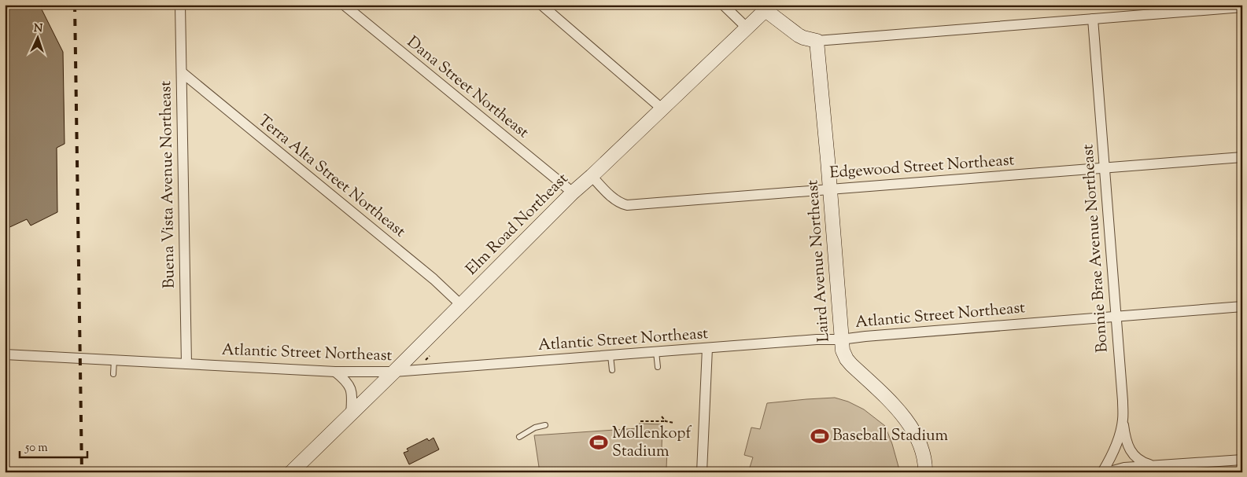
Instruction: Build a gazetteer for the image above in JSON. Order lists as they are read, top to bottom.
{
  "streets": {
    "main road": ["Elm Road Northeast", "Laird Avenue Northeast"],
    "street": [
      "Dana Street Northeast",
      "Edgewood Street Northeast",
      "Terra Alta Street Northeast",
      "Buena Vista Avenue Northeast",
      "Bonnie Brae Avenue Northeast",
      "Atlantic Street Northeast"
    ]
  },
  "crossings": [
    ["Dana Street Northeast", "Elm Road Northeast"],
    ["Edgewood Street Northeast", "Elm Road Northeast"],
    ["Edgewood Street Northeast", "Bonnie Brae Avenue Northeast"],
    ["Edgewood Street Northeast", "Laird Avenue Northeast"],
    ["Terra Alta Street Northeast", "Buena Vista Avenue Northeast"],
    ["Terra Alta Street Northeast", "Elm Road Northeast"],
    ["Buena Vista Avenue Northeast", "Atlantic Street Northeast"],
    ["Elm Road Northeast", "Atlantic Street Northeast"],
    ["Bonnie Brae Avenue Northeast", "Atlantic Street Northeast"],
    ["Laird Avenue Northeast", "Atlantic Street Northeast"]
  ],
  "places": {
    "sports": ["Baseball Stadium", "Mollenkopf Stadium"]
  },
  "scale_bar": "50 m",
  "north": "top"
}
